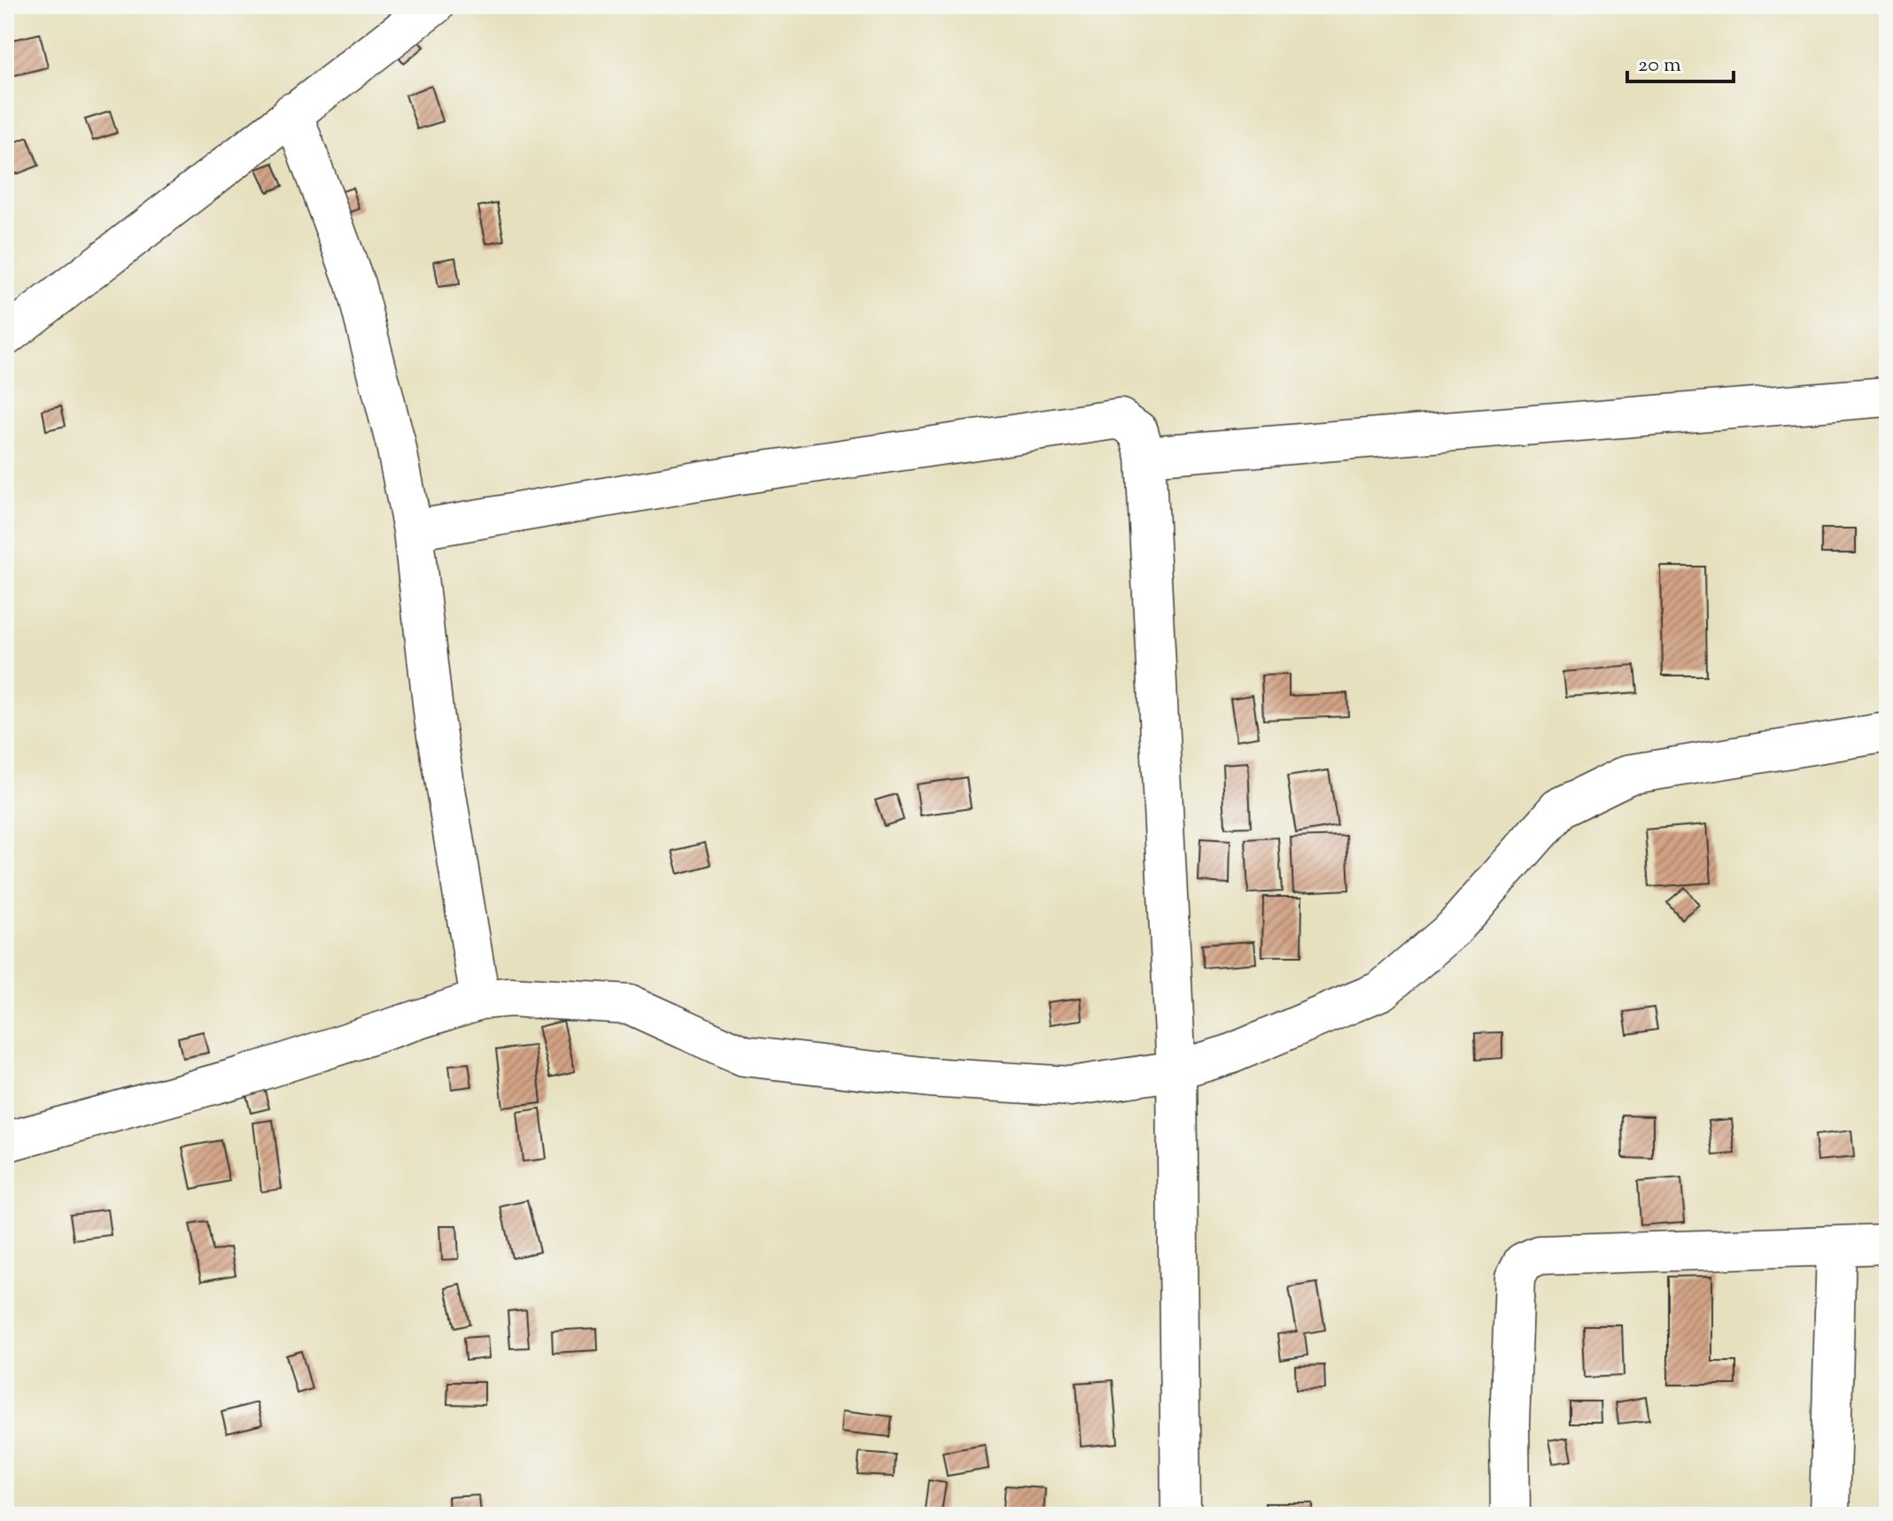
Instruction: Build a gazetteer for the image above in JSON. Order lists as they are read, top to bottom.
{
  "scale_bar": "20 m"
}
